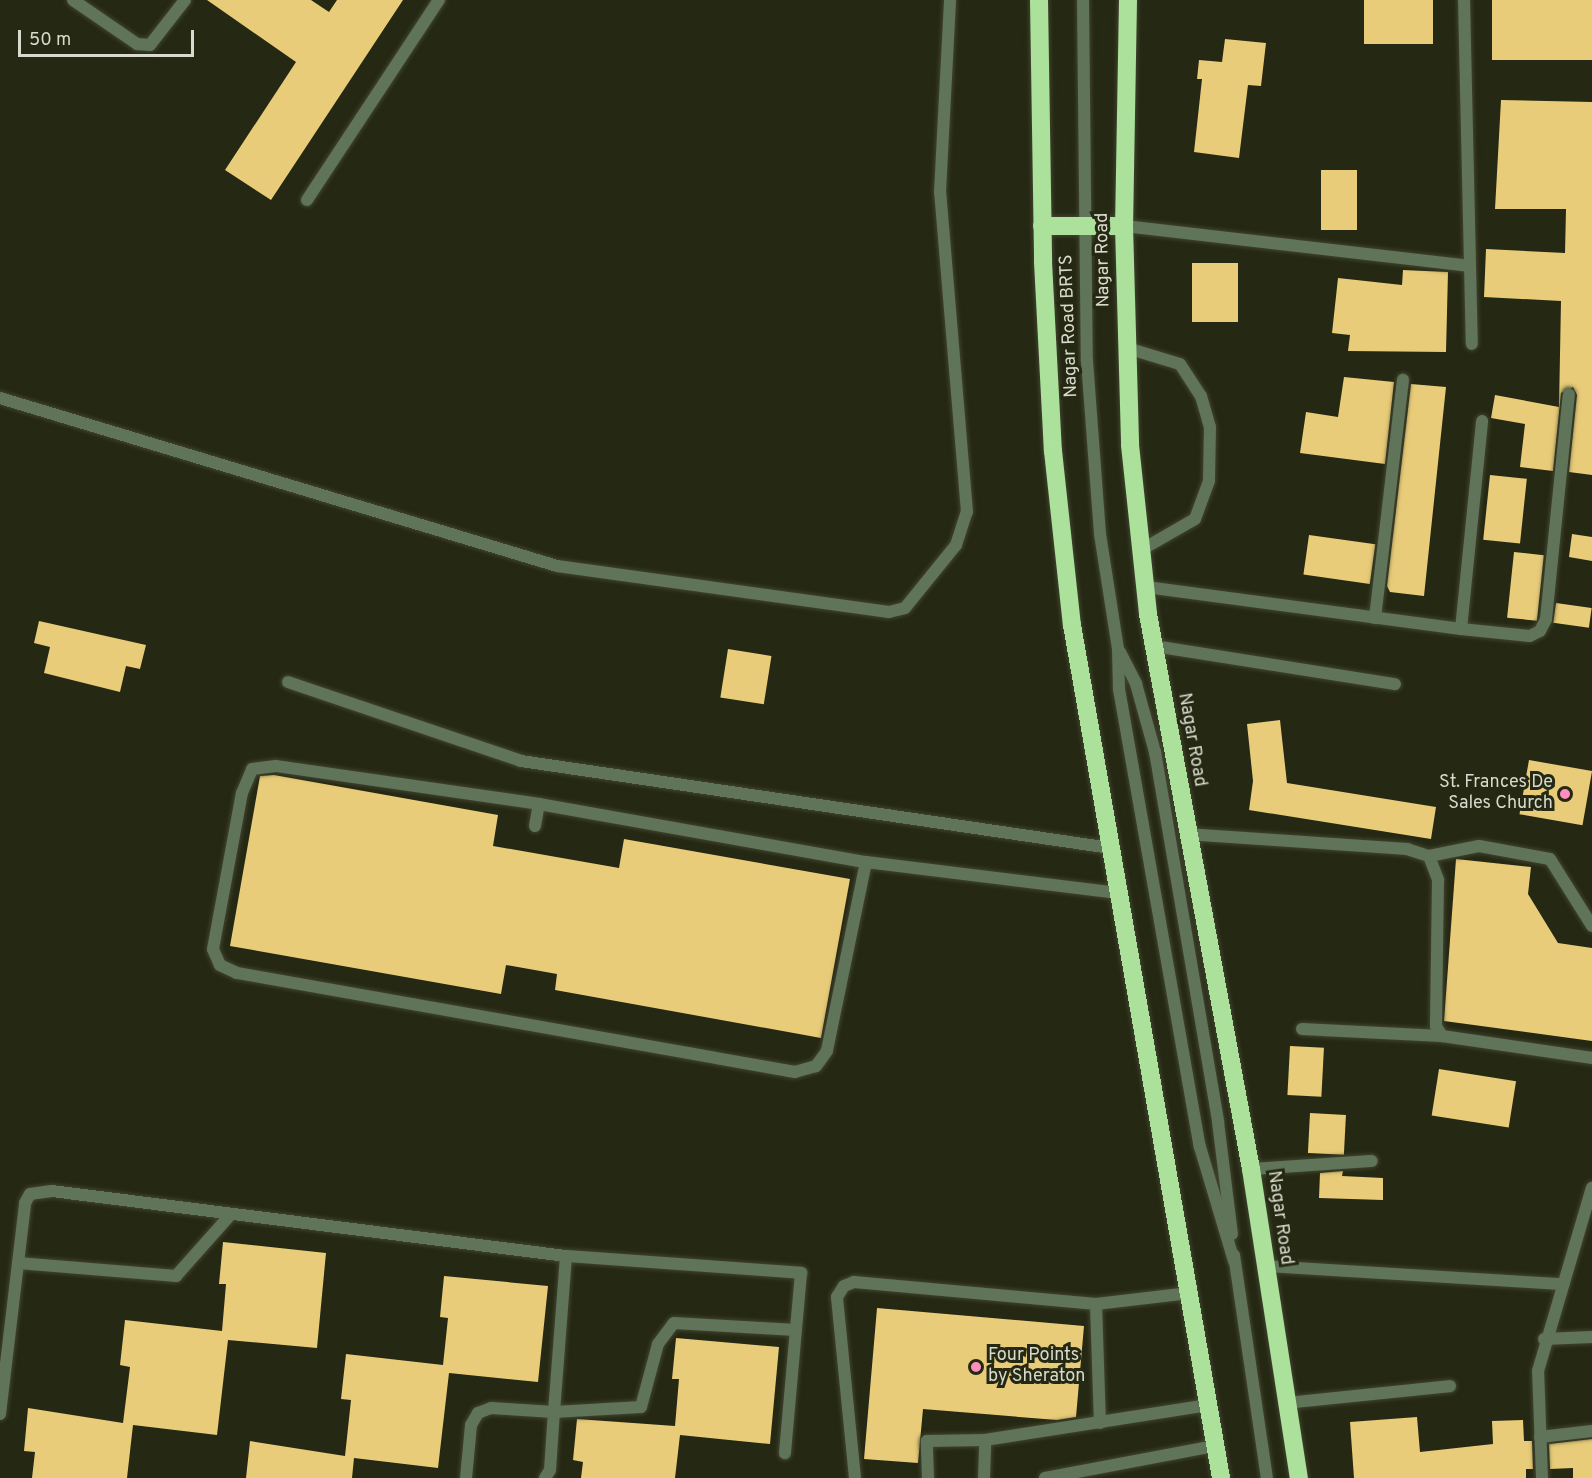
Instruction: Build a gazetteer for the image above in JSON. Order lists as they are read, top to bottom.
{
  "streets": {
    "highway": ["Nagar Road"],
    "street": ["Nagar Road BRTS"]
  },
  "places": ["St. Frances De Sales Church", "Four Points by Sheraton"],
  "scale_bar": "50 m"
}
